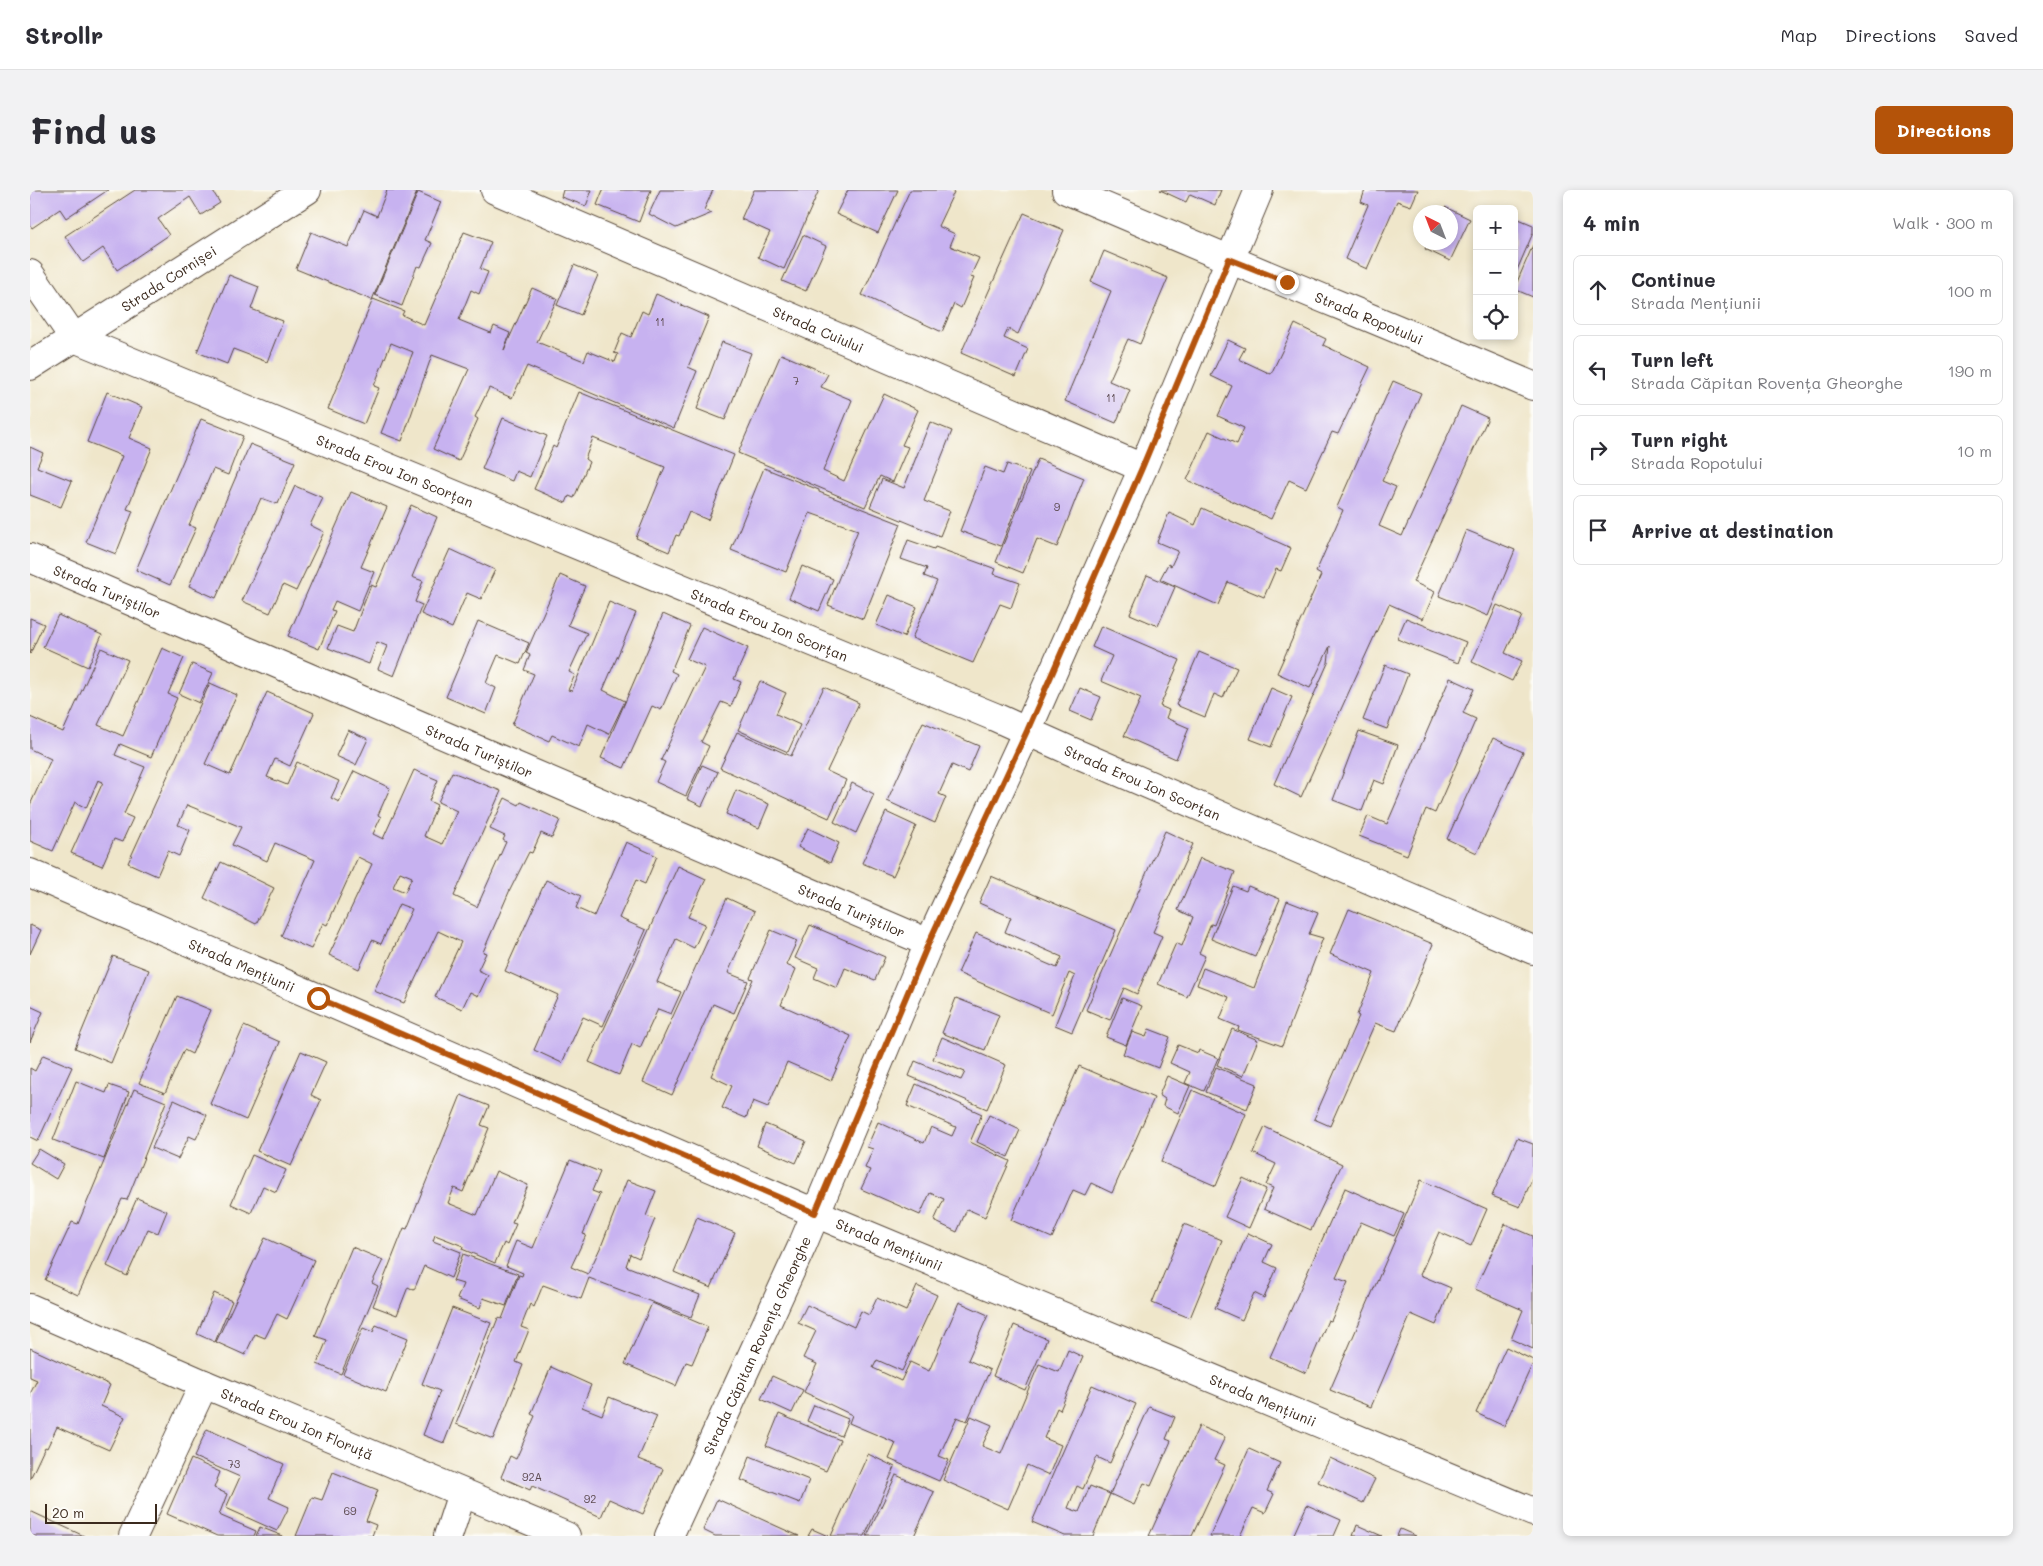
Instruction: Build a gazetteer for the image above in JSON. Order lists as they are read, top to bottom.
{
  "streets": {
    "street": [
      "Strada Cornișei",
      "Strada Ropotului",
      "Strada Cuiului",
      "Strada Erou Ion Scorțan",
      "Strada Turiștilor",
      "Strada Mențiunii",
      "Strada Căpitan Rovența Gheorghe",
      "Strada Erou Ion Floruță"
    ]
  },
  "crossings": [
    ["Strada Cornișei", "Strada Erou Ion Scorțan"],
    ["Strada Ropotului", "Strada Căpitan Rovența Gheorghe"],
    ["Strada Cuiului", "Strada Căpitan Rovența Gheorghe"],
    ["Strada Erou Ion Scorțan", "Strada Căpitan Rovența Gheorghe"],
    ["Strada Turiștilor", "Strada Căpitan Rovența Gheorghe"],
    ["Strada Mențiunii", "Strada Căpitan Rovența Gheorghe"]
  ],
  "house_numbers": [
    "11",
    "7",
    "11",
    "9",
    "73",
    "92A",
    "92",
    "69"
  ],
  "scale_bar": "20 m",
  "north": "top left",
  "page": {
    "header": "Strollr",
    "nav": ["Map", "Directions", "Saved"],
    "buttons": "Directions",
    "title": "Find us",
    "heading": ["4 min", "Walk · 300 m"],
    "map_buttons": ["+", "−"],
    "list": [
      ["Continue", "Strada Mențiunii", "100 m"],
      ["Turn left", "Strada Căpitan Rovența Gheorghe", "190 m"],
      ["Turn right", "Strada Ropotului", "10 m"],
      "Arrive at destination"
    ],
    "scale": "20 m"
  }
}
